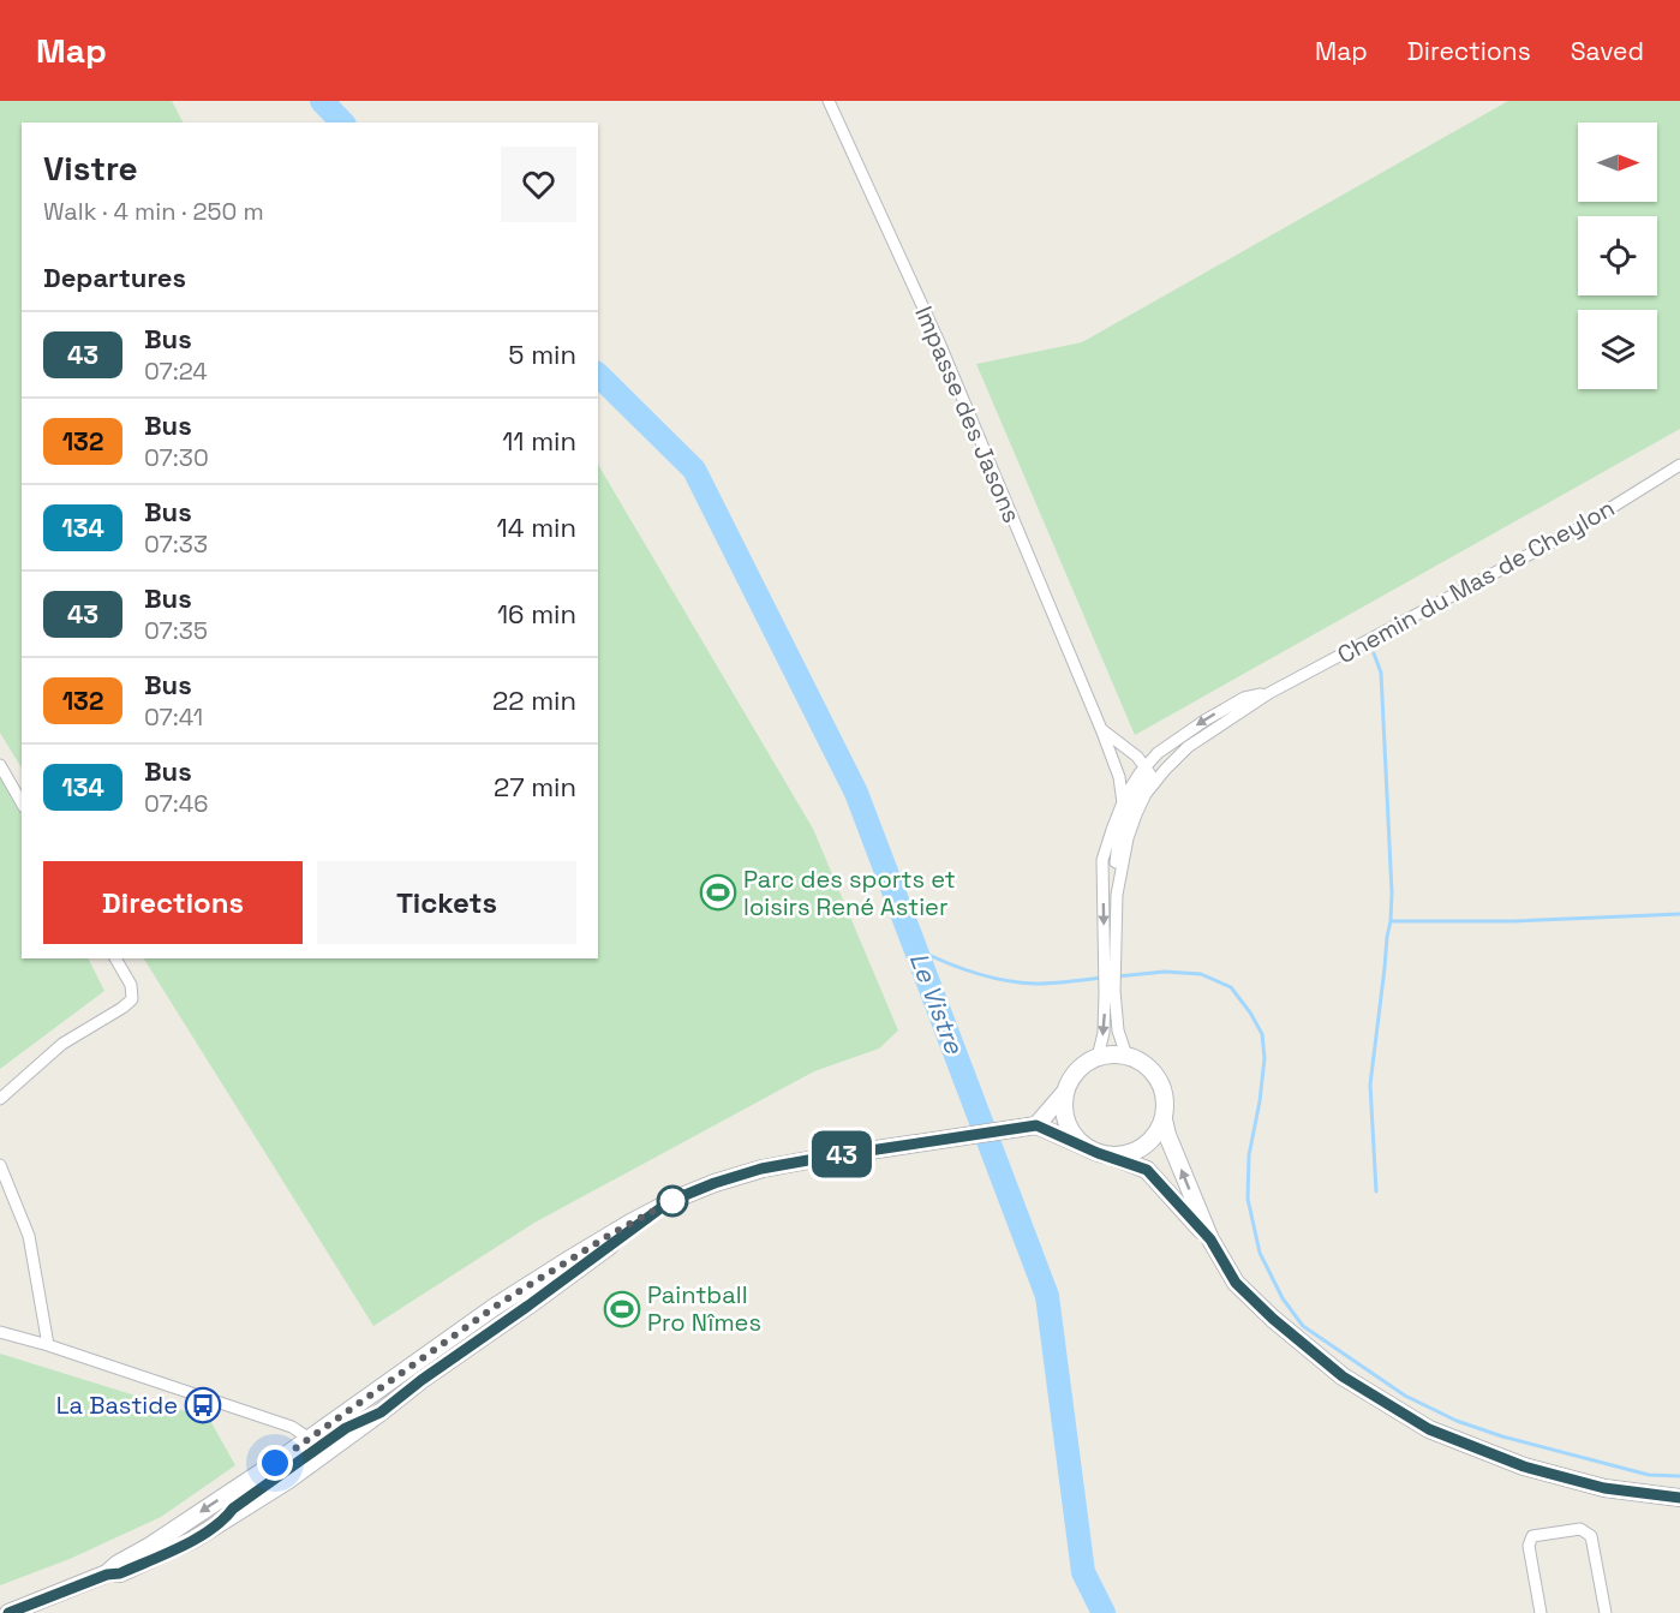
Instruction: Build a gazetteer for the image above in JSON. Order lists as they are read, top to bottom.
{
  "streets": {
    "street": ["Impasse des Jasons", "Chemin du Mas de Cheylon"]
  },
  "crossings": [
    ["Impasse des Jasons", "Chemin du Mas de Cheylon"]
  ],
  "water": ["Le Vistre"],
  "places": {
    "sports": ["Parc des sports et loisirs René Astier", "Paintball Pro Nîmes"],
    "bus stop": ["La Bastide"]
  },
  "lines": ["bus line 43"],
  "north": "right",
  "page": {
    "header": "Map",
    "nav": ["Map", "Directions", "Saved"],
    "on_map": "43",
    "heading": [
      ["Vistre", "Walk · 4 min · 250 m"],
      "Departures"
    ],
    "list": [
      {
        "mark": "43",
        "name": "Bus",
        "note": "07:24",
        "value": "5 min"
      },
      {
        "mark": "132",
        "name": "Bus",
        "note": "07:30",
        "value": "11 min"
      },
      {
        "mark": "134",
        "name": "Bus",
        "note": "07:33",
        "value": "14 min"
      },
      {
        "mark": "43",
        "name": "Bus",
        "note": "07:35",
        "value": "16 min"
      },
      {
        "mark": "132",
        "name": "Bus",
        "note": "07:41",
        "value": "22 min"
      },
      {
        "mark": "134",
        "name": "Bus",
        "note": "07:46",
        "value": "27 min"
      }
    ],
    "buttons": ["Directions", "Tickets"]
  }
}
